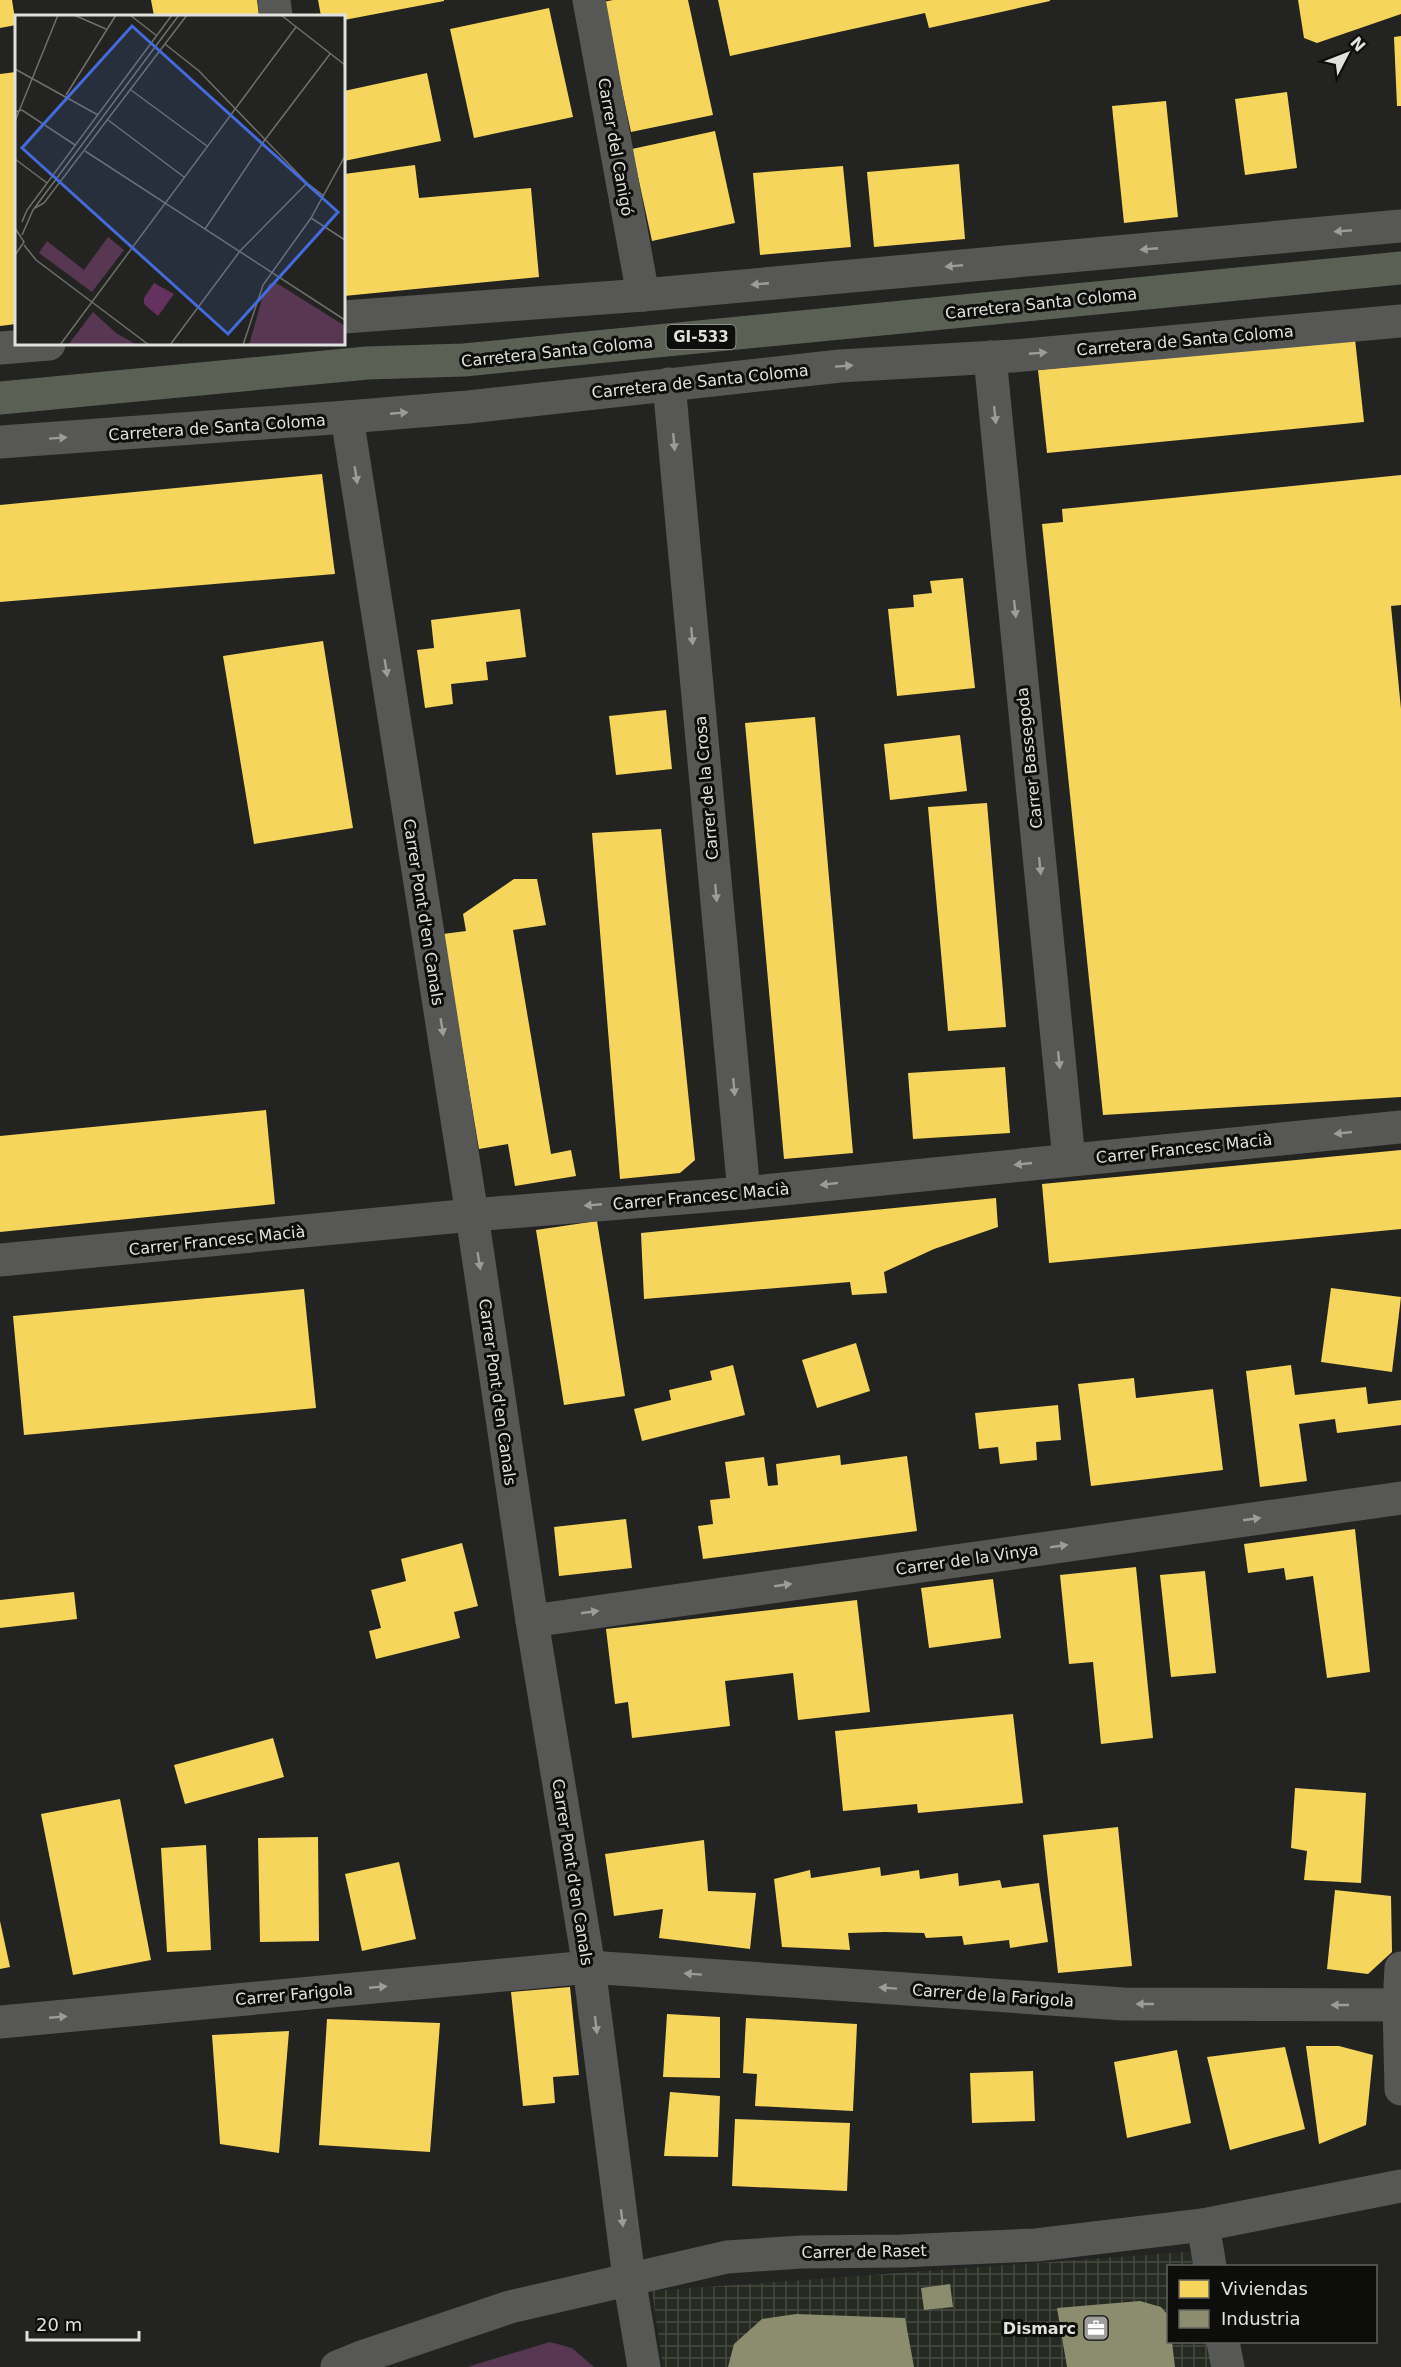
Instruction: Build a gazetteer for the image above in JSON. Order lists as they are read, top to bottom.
{
  "streets": {
    "main road": ["Carretera Santa Coloma", "GI-533"],
    "street": [
      "Carrer del Canigó",
      "Carretera de Santa Coloma",
      "Carrer Bassegoda",
      "Carrer de la Crosa",
      "Carrer Pont d'en Canals",
      "Carrer Francesc Macià",
      "Carrer de la Vinya",
      "Carrer Farigola",
      "Carrer de la Farigola",
      "Carrer de Raset"
    ]
  },
  "crossings": [
    ["Carretera de Santa Coloma", "Carrer Bassegoda"],
    ["Carretera de Santa Coloma", "Carrer de la Crosa"],
    ["Carretera de Santa Coloma", "Carrer Pont d'en Canals"],
    ["Carrer Bassegoda", "Carrer Francesc Macià"],
    ["Carrer de la Crosa", "Carrer Francesc Macià"],
    ["Carrer Pont d'en Canals", "Carrer Francesc Macià"],
    ["Carrer Pont d'en Canals", "Carrer de la Vinya"],
    ["Carrer Pont d'en Canals", "Carrer Farigola"],
    ["Carrer Pont d'en Canals", "Carrer de la Farigola"],
    ["Carrer Pont d'en Canals", "Carrer de Raset"],
    ["Carrer Farigola", "Carrer de la Farigola"]
  ],
  "one_way": [
    "Carrer Bassegoda",
    "Carrer de la Crosa",
    "Carrer Pont d'en Canals",
    "Carrer Francesc Macià",
    "Carrer de la Vinya",
    "Carrer Farigola",
    "Carrer de la Farigola"
  ],
  "places": {
    "office": ["Dismarc"]
  },
  "legend": ["Viviendas", "Industria"],
  "scale_bar": "20 m",
  "north": "top right"
}
